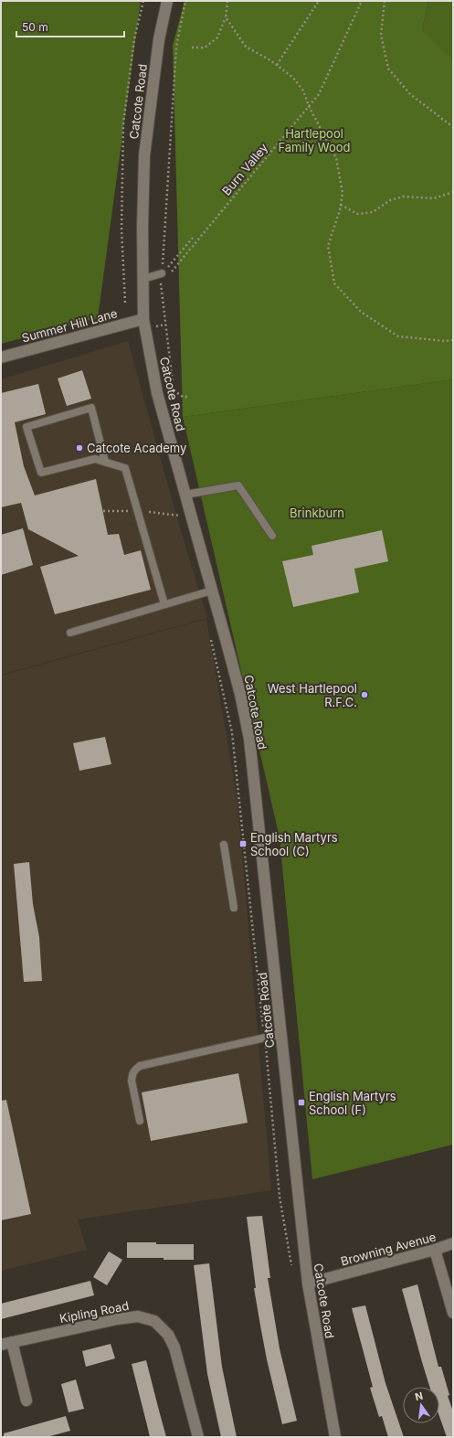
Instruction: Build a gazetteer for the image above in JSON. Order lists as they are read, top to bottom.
{
  "streets": {
    "street": [
      "Catcote Road",
      "Summer Hill Lane",
      "Browning Avenue",
      "Kipling Road"
    ],
    "path": ["Burn Valley"]
  },
  "crossings": [
    ["Catcote Road", "Summer Hill Lane"],
    ["Catcote Road", "Browning Avenue"]
  ],
  "parks": ["Hartlepool Family Wood", "Brinkburn"],
  "places": {
    "other": ["Catcote Academy", "West Hartlepool R.F.C."],
    "transit": ["English Martyrs School (C)", "English Martyrs School (F)"]
  },
  "scale_bar": "50 m",
  "north": "top"
}
